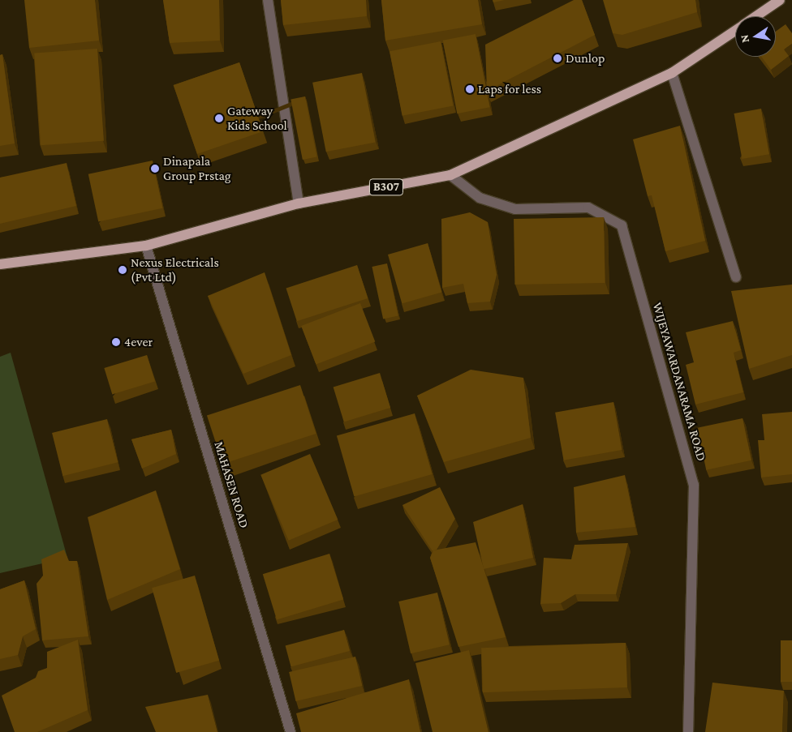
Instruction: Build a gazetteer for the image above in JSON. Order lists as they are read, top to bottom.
{
  "streets": {
    "main road": ["B307"],
    "street": ["WIJEYAWARDANARAMA ROAD", "MAHASEN ROAD"]
  },
  "crossings": [
    ["B307", "WIJEYAWARDANARAMA ROAD"],
    ["B307", "MAHASEN ROAD"]
  ],
  "places": [
    "Dunlop",
    "Laps for less",
    "Gateway Kids School",
    "Dinapala Group Prstag",
    "Nexus Electricals (Pvt Ltd)",
    "4ever"
  ],
  "north": "left"
}
